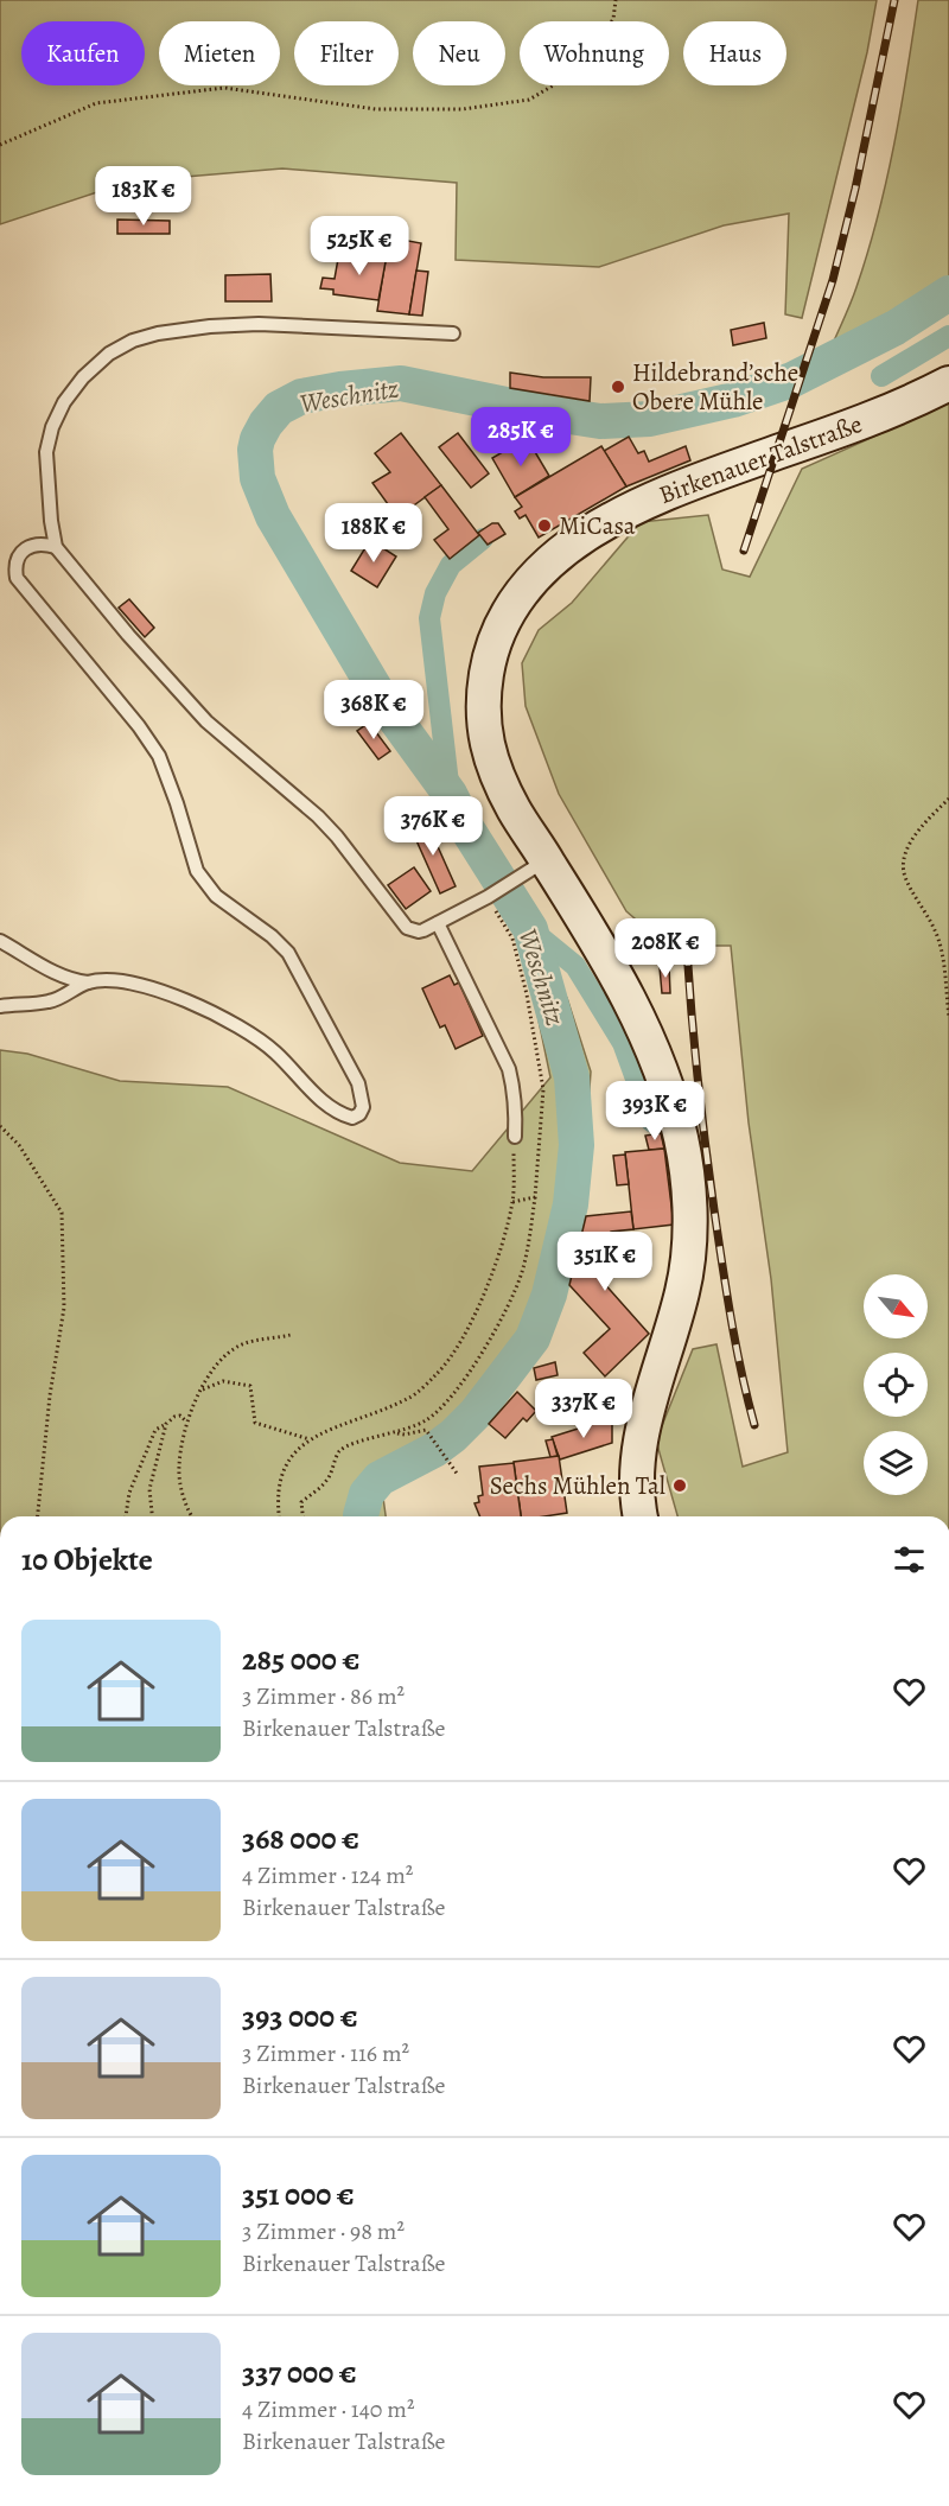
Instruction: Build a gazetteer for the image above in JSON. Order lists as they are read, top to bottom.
{
  "streets": {
    "main road": ["Birkenauer Talstraße"]
  },
  "water": ["Weschnitz"],
  "places": ["Hildebrand’sche Obere Mühle", "MiCasa", "Sechs Mühlen Tal"],
  "north": "bottom right",
  "page": {
    "chip": [
      "Kaufen",
      "Mieten",
      "Filter",
      "Neu",
      "Wohnung",
      "Haus"
    ],
    "price": [
      "183K €",
      "525K €",
      "285K €",
      "188K €",
      "368K €",
      "376K €",
      "208K €",
      "393K €",
      "351K €",
      "337K €"
    ],
    "heading": "10 Objekte",
    "list": [
      {
        "name": "285 000 €",
        "note": "3 Zimmer · 86 m² · Birkenauer Talstraße"
      },
      {
        "name": "368 000 €",
        "note": "4 Zimmer · 124 m² · Birkenauer Talstraße"
      },
      {
        "name": "393 000 €",
        "note": "3 Zimmer · 116 m² · Birkenauer Talstraße"
      },
      {
        "name": "351 000 €",
        "note": "3 Zimmer · 98 m² · Birkenauer Talstraße"
      },
      {
        "name": "337 000 €",
        "note": "4 Zimmer · 140 m² · Birkenauer Talstraße"
      }
    ]
  }
}
